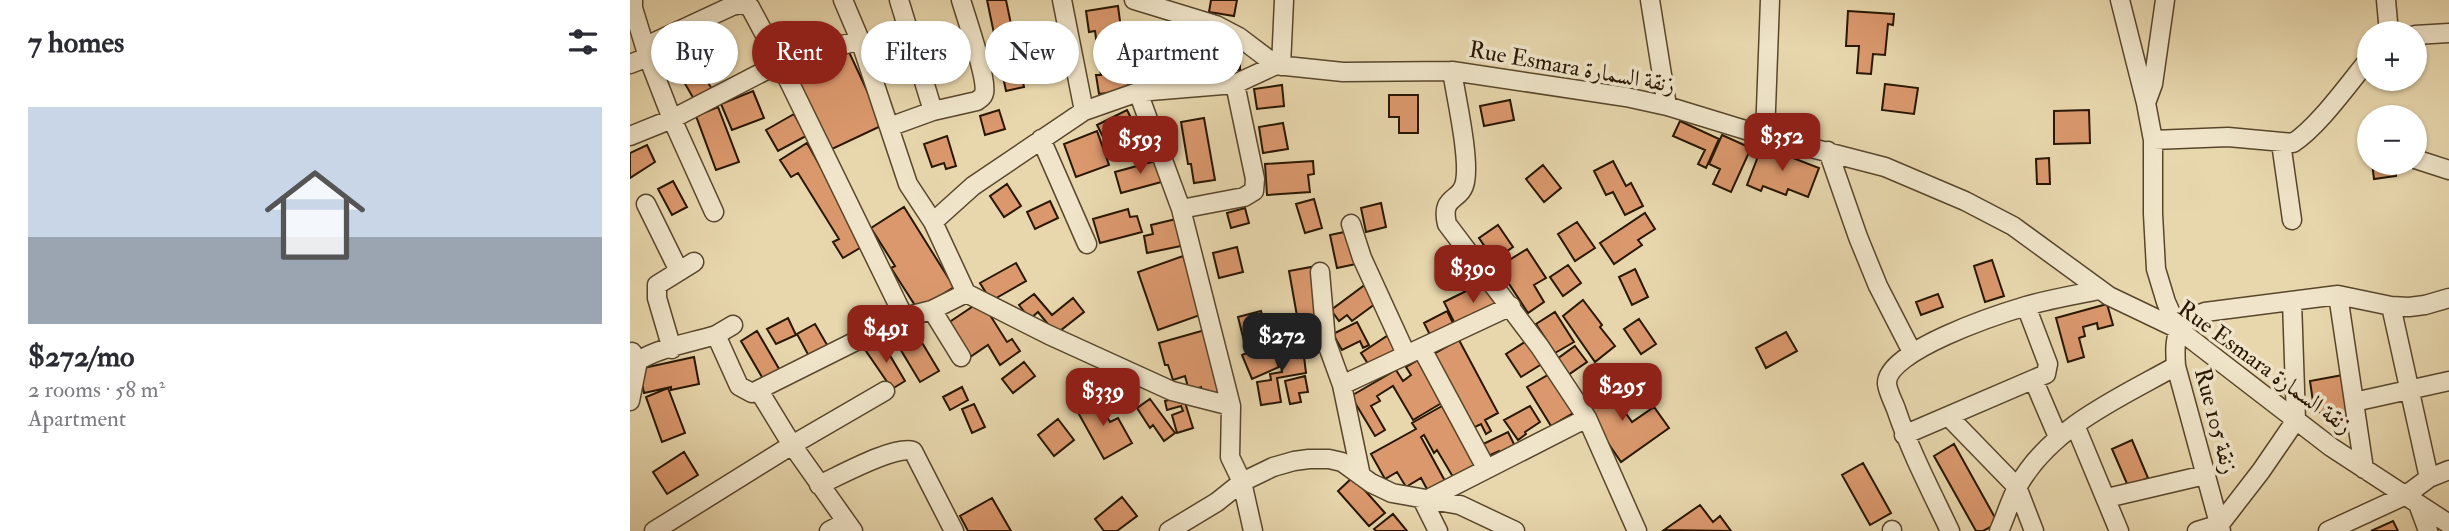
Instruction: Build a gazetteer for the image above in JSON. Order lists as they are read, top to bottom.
{
  "streets": {
    "street": ["Rue Esmara زنقة السمارة", "Rue 105 زنقة"]
  },
  "crossings": [
    ["Rue Esmara زنقة السمارة", "Rue 105 زنقة"]
  ],
  "page": {
    "heading": "7 homes",
    "map_buttons": ["+", "−"],
    "chip": [
      "Buy",
      "Rent",
      "Filters",
      "New",
      "Apartment"
    ],
    "list": [
      {
        "name": "$272/mo",
        "note": "2 rooms · 58 m² · Apartment"
      }
    ],
    "price": [
      "$352",
      "$593",
      "$390",
      "$491",
      "$272",
      "$295",
      "$339"
    ]
  }
}
